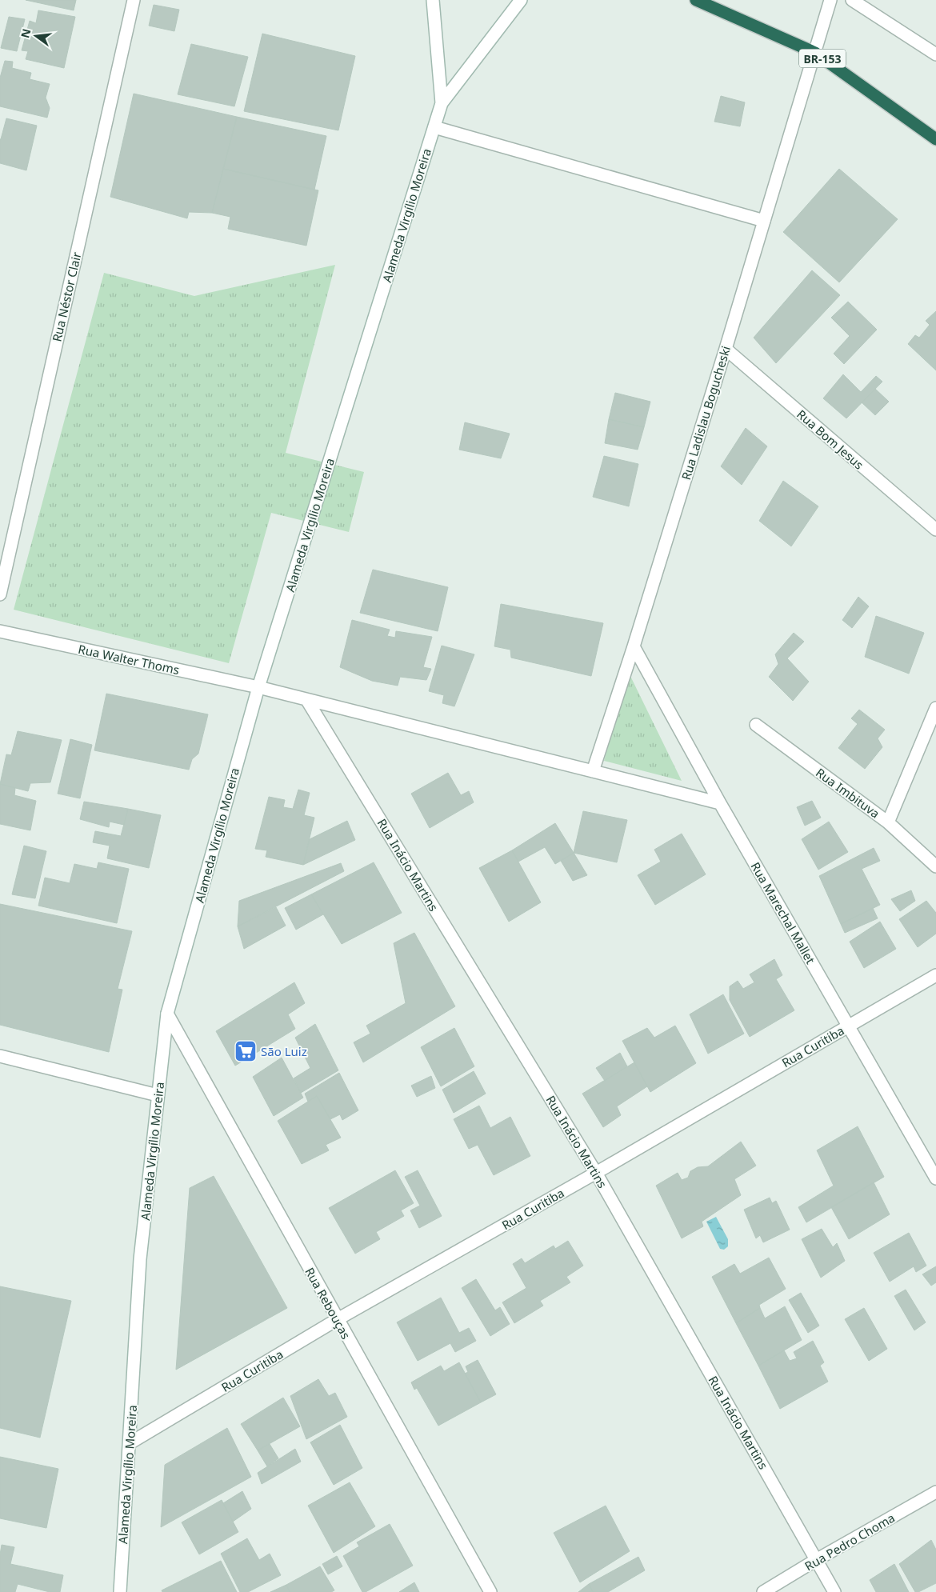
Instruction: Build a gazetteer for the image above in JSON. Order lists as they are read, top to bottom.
{
  "streets": {
    "highway": ["BR-153"],
    "street": [
      "Alameda Virgílio Moreira",
      "Rua Néstor Clair",
      "Rua Ladislau Bogucheski",
      "Rua Bom Jesus",
      "Rua Walter Thoms",
      "Rua Imbituva",
      "Rua Inácio Martins",
      "Rua Marechal Mallet",
      "Rua Curitiba",
      "Rua Rebouças",
      "Rua Pedro Choma"
    ]
  },
  "crossings": [
    ["BR-153", "Rua Ladislau Bogucheski"],
    ["Alameda Virgílio Moreira", "Rua Walter Thoms"],
    ["Alameda Virgílio Moreira", "Rua Curitiba"],
    ["Alameda Virgílio Moreira", "Rua Rebouças"],
    ["Rua Ladislau Bogucheski", "Rua Bom Jesus"],
    ["Rua Ladislau Bogucheski", "Rua Walter Thoms"],
    ["Rua Ladislau Bogucheski", "Rua Marechal Mallet"],
    ["Rua Walter Thoms", "Rua Inácio Martins"],
    ["Rua Walter Thoms", "Rua Marechal Mallet"],
    ["Rua Inácio Martins", "Rua Curitiba"],
    ["Rua Inácio Martins", "Rua Pedro Choma"],
    ["Rua Marechal Mallet", "Rua Curitiba"],
    ["Rua Curitiba", "Rua Rebouças"]
  ],
  "places": {
    "supermarket": ["São Luiz"]
  },
  "north": "left"
}
